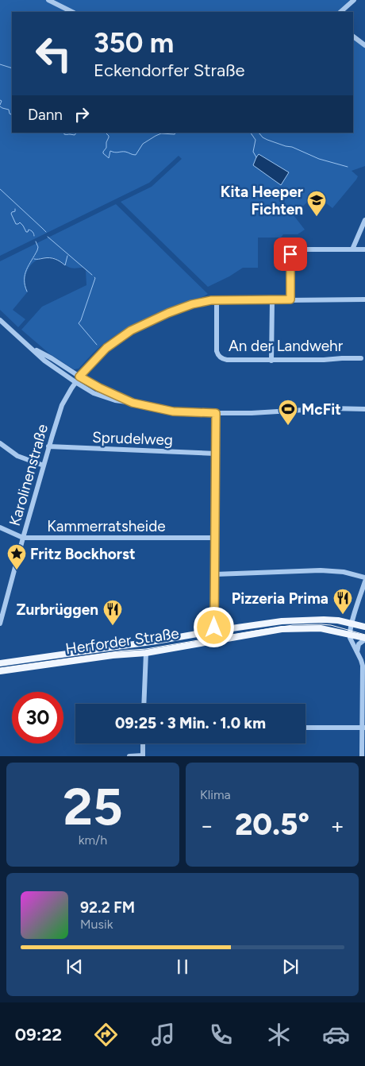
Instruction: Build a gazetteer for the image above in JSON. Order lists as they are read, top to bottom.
{
  "streets": {
    "main road": ["Herforder Straße"],
    "street": [
      "An der Landwehr",
      "Sprudelweg",
      "Karolinenstraße",
      "Kammerratsheide"
    ]
  },
  "crossings": [
    ["An der Landwehr", "Karolinenstraße"],
    ["Sprudelweg", "Karolinenstraße"],
    ["Karolinenstraße", "Kammerratsheide"]
  ],
  "places": {
    "school or university": ["Kita Heeper Fichten"],
    "sports": ["McFit"],
    "place": ["Fritz Bockhorst"],
    "restaurant": ["Pizzeria Prima", "Zurbrüggen"]
  },
  "page": {
    "turn": ["350 m", "Eckendorfer Straße"],
    "then": "Dann",
    "limit": "30",
    "trip": "09:25 · 3 Min. · 1.0 km",
    "tile": [
      ["25", "km/h"],
      "Klima"
    ],
    "heat": ["−", "20.5°", "+"],
    "song": ["92.2 FM", "Musik"],
    "tabs": "09:22"
  }
}
